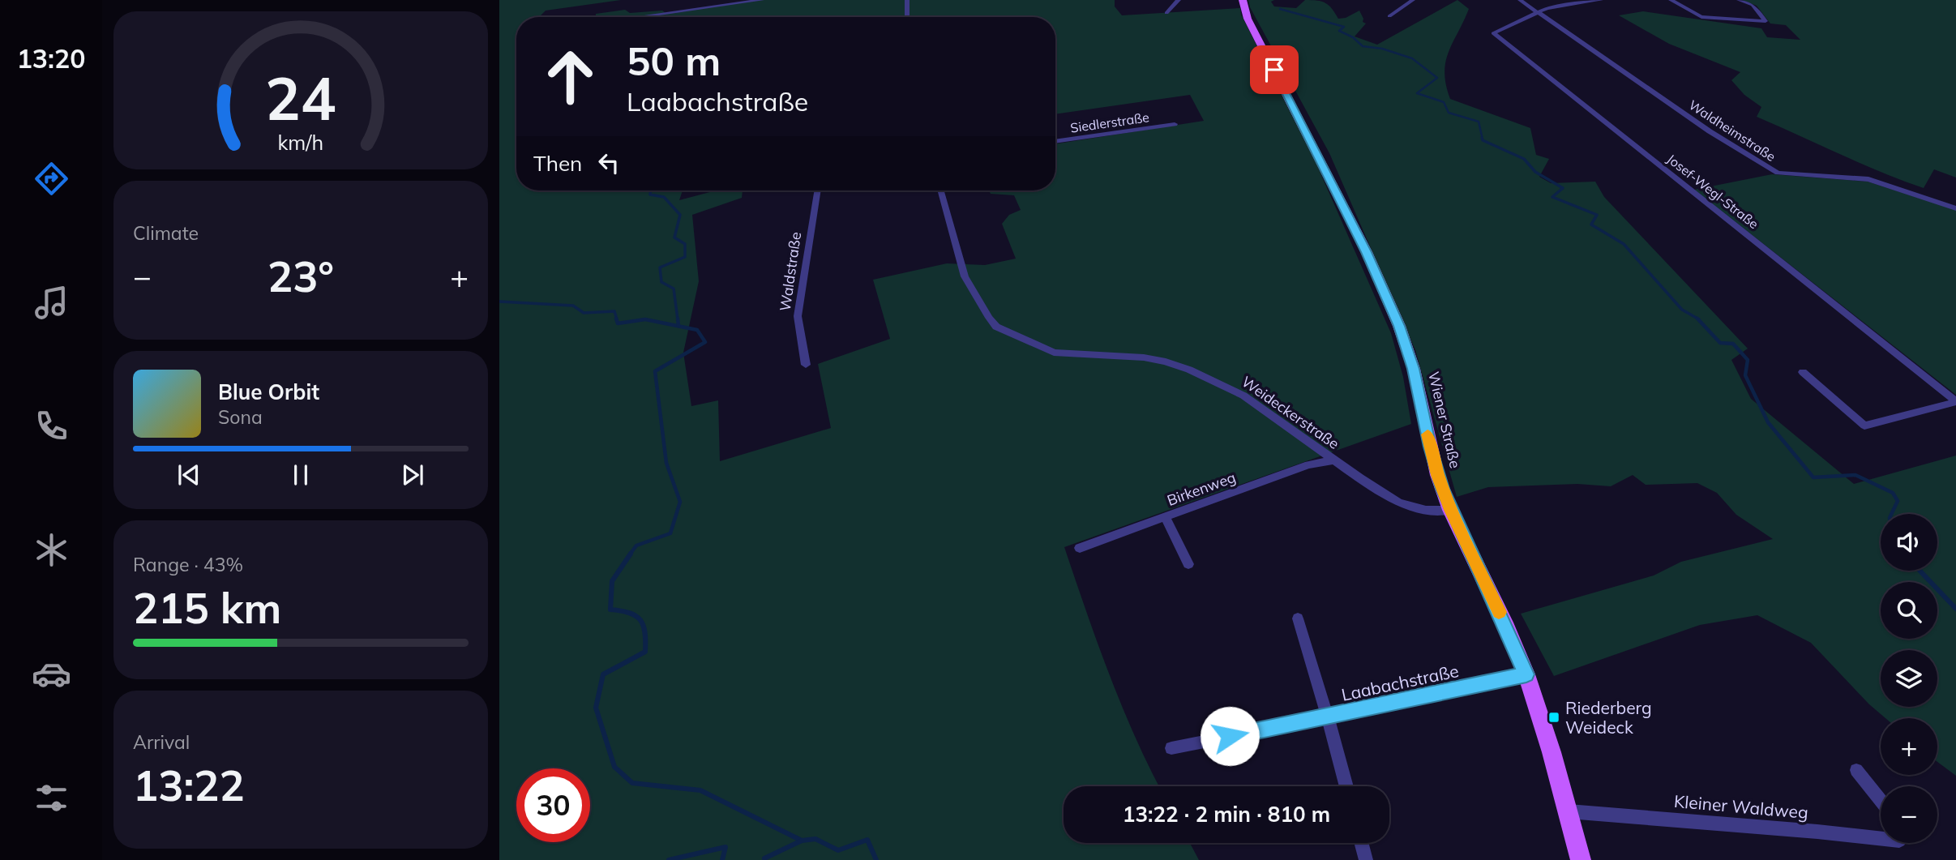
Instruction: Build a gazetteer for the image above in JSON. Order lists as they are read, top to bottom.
{
  "streets": {
    "main road": ["Wiener Straße"],
    "street": [
      "Siedlerstraße",
      "Waldheimstraße",
      "Josef-Wegl-Straße",
      "Waldstraße",
      "Weideckerstraße",
      "Birkenweg",
      "Laabachstraße",
      "Kleiner Waldweg"
    ]
  },
  "crossings": [
    ["Waldheimstraße", "Josef-Wegl-Straße"],
    ["Weideckerstraße", "Wiener Straße"],
    ["Weideckerstraße", "Birkenweg"],
    ["Wiener Straße", "Laabachstraße"],
    ["Wiener Straße", "Kleiner Waldweg"]
  ],
  "places": {
    "transit": ["Riederberg Weideck"]
  },
  "page": {
    "tabs": "13:20",
    "turn": ["50 m", "Laabachstraße"],
    "then": "Then",
    "tile": [
      "Climate",
      ["Range · 43%", "215 km"],
      ["Arrival", "13:22"]
    ],
    "heat": ["−", "23°", "+"],
    "song": ["Blue Orbit", "Sona"],
    "map_buttons": ["+", "−"],
    "limit": "30",
    "trip": "13:22 · 2 min · 810 m",
    "gauge": ["24", "km/h"]
  }
}
